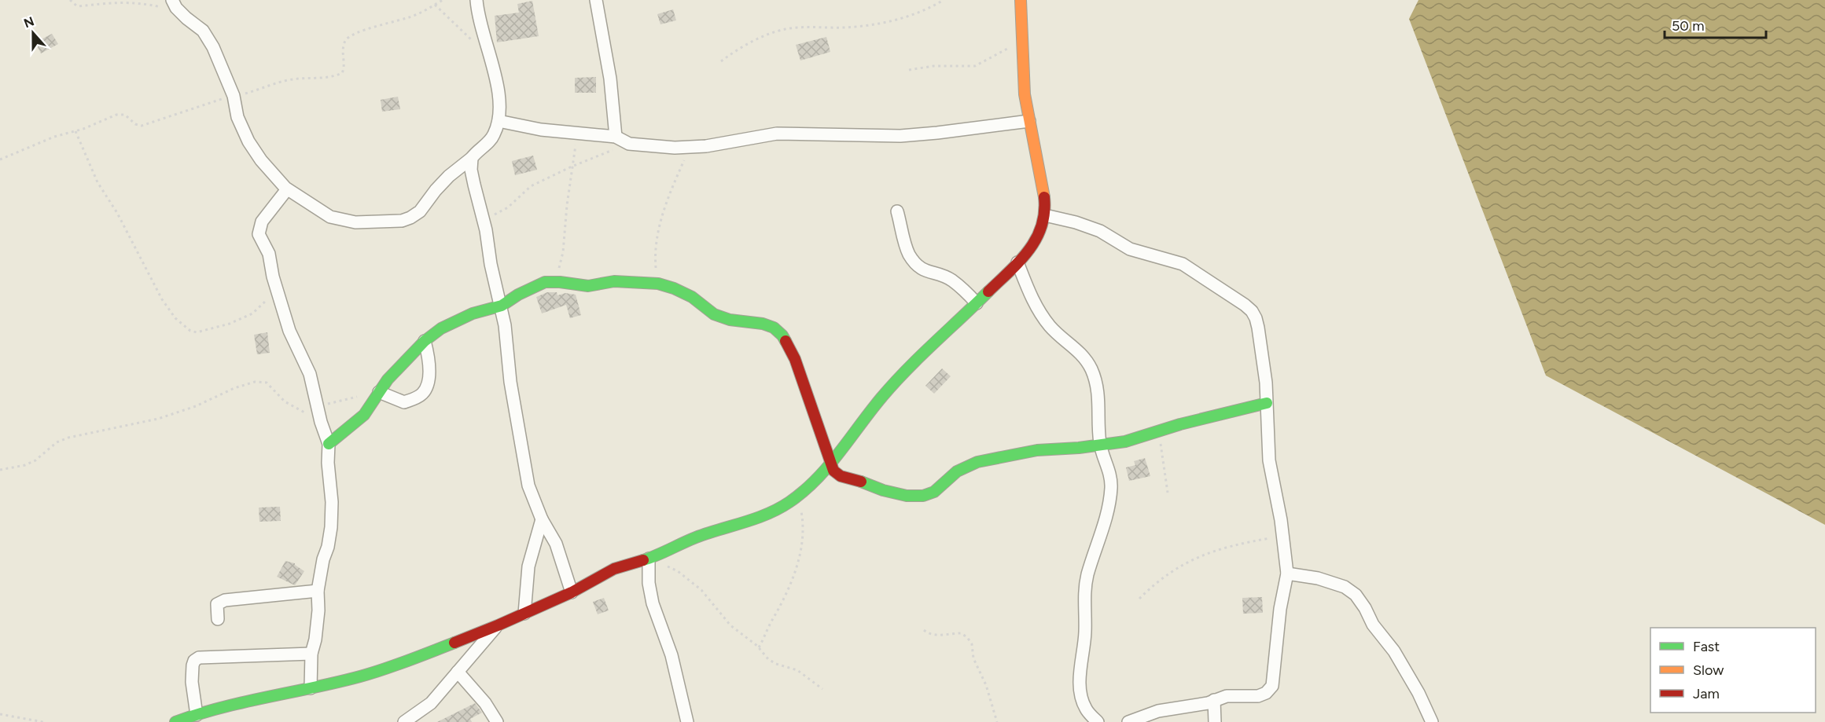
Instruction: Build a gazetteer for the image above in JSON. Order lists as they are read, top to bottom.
{
  "legend": ["Fast", "Slow", "Jam"],
  "scale_bar": "50 m",
  "north": "top"
}
